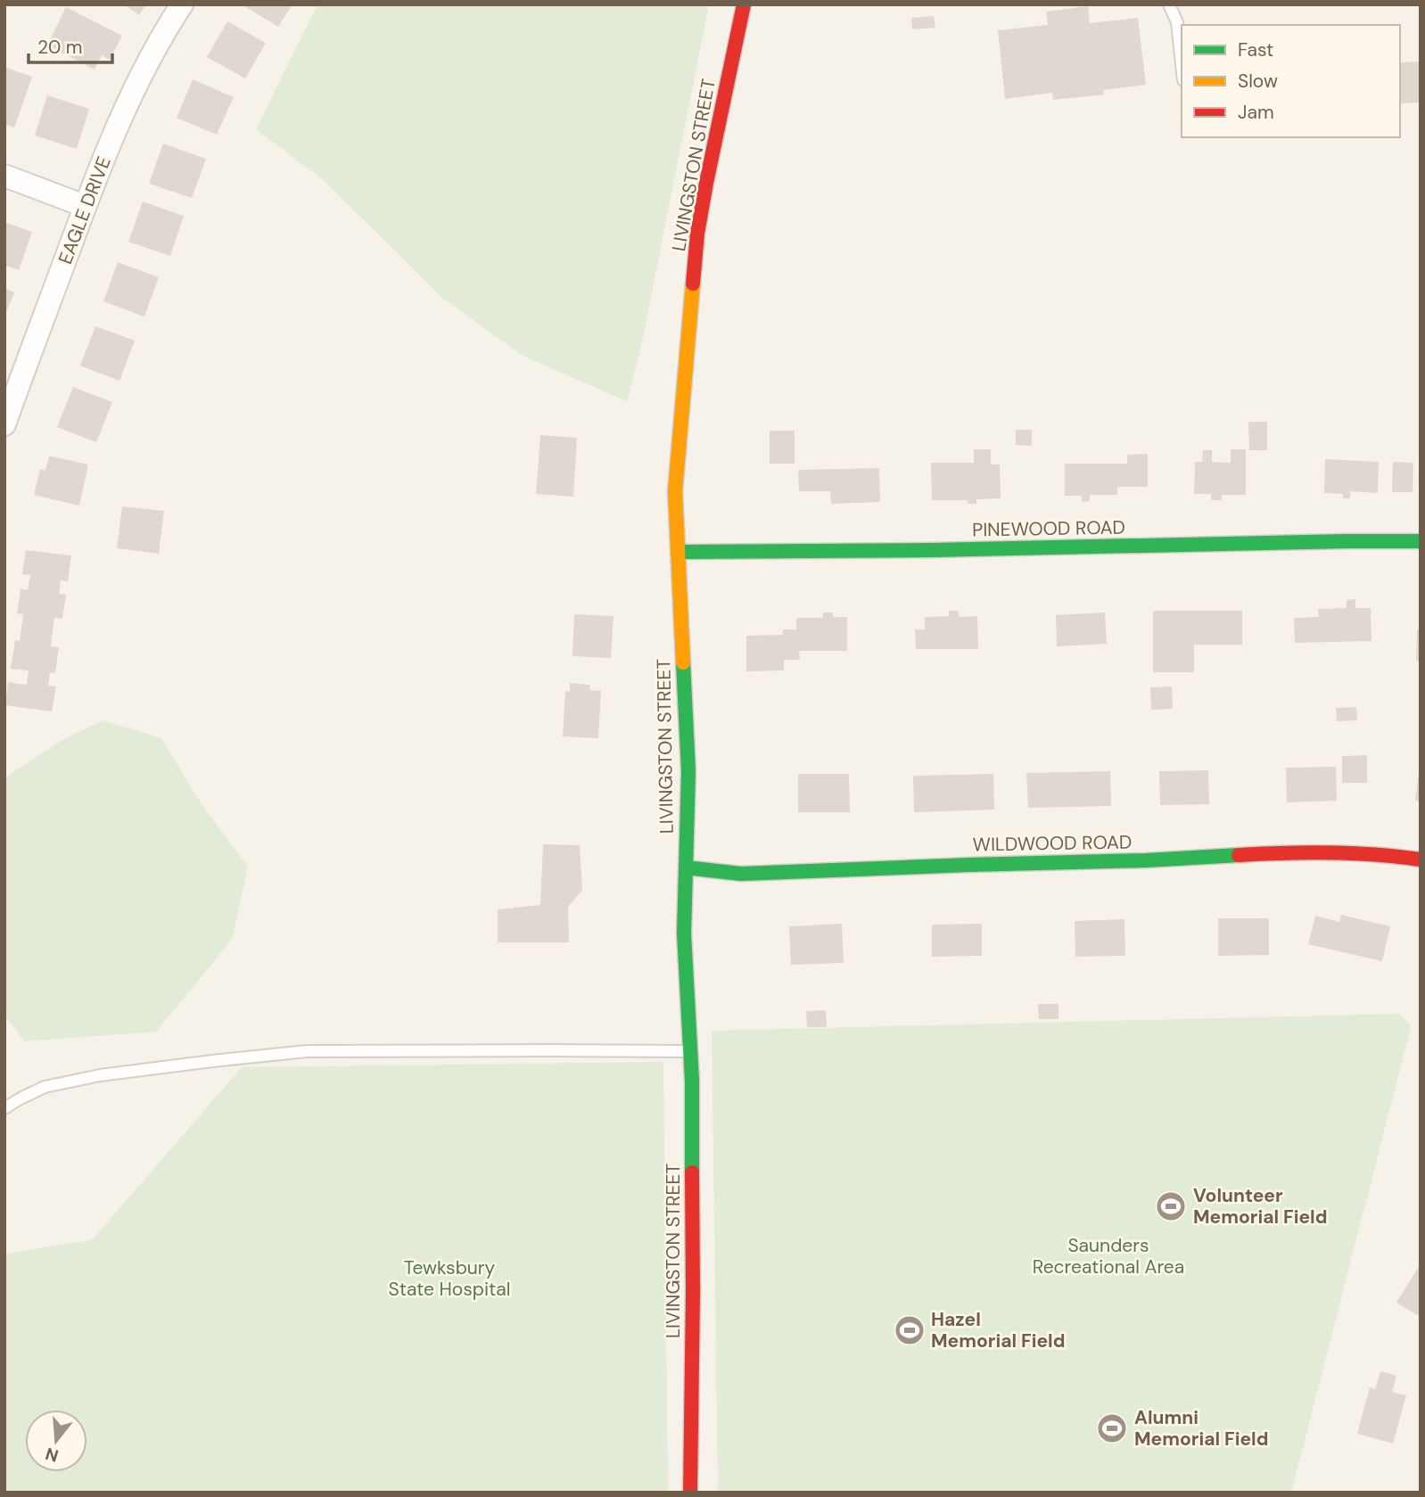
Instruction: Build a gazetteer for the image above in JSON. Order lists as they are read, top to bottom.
{
  "streets": {
    "street": [
      "LIVINGSTON STREET",
      "EAGLE DRIVE",
      "PINEWOOD ROAD",
      "WILDWOOD ROAD"
    ]
  },
  "crossings": [
    ["LIVINGSTON STREET", "PINEWOOD ROAD"],
    ["LIVINGSTON STREET", "WILDWOOD ROAD"]
  ],
  "parks": ["Saunders Recreational Area", "Tewksbury State Hospital"],
  "places": {
    "sports": ["Volunteer Memorial Field", "Hazel Memorial Field", "Alumni Memorial Field"]
  },
  "legend": ["Fast", "Slow", "Jam"],
  "scale_bar": "20 m",
  "north": "bottom"
}
